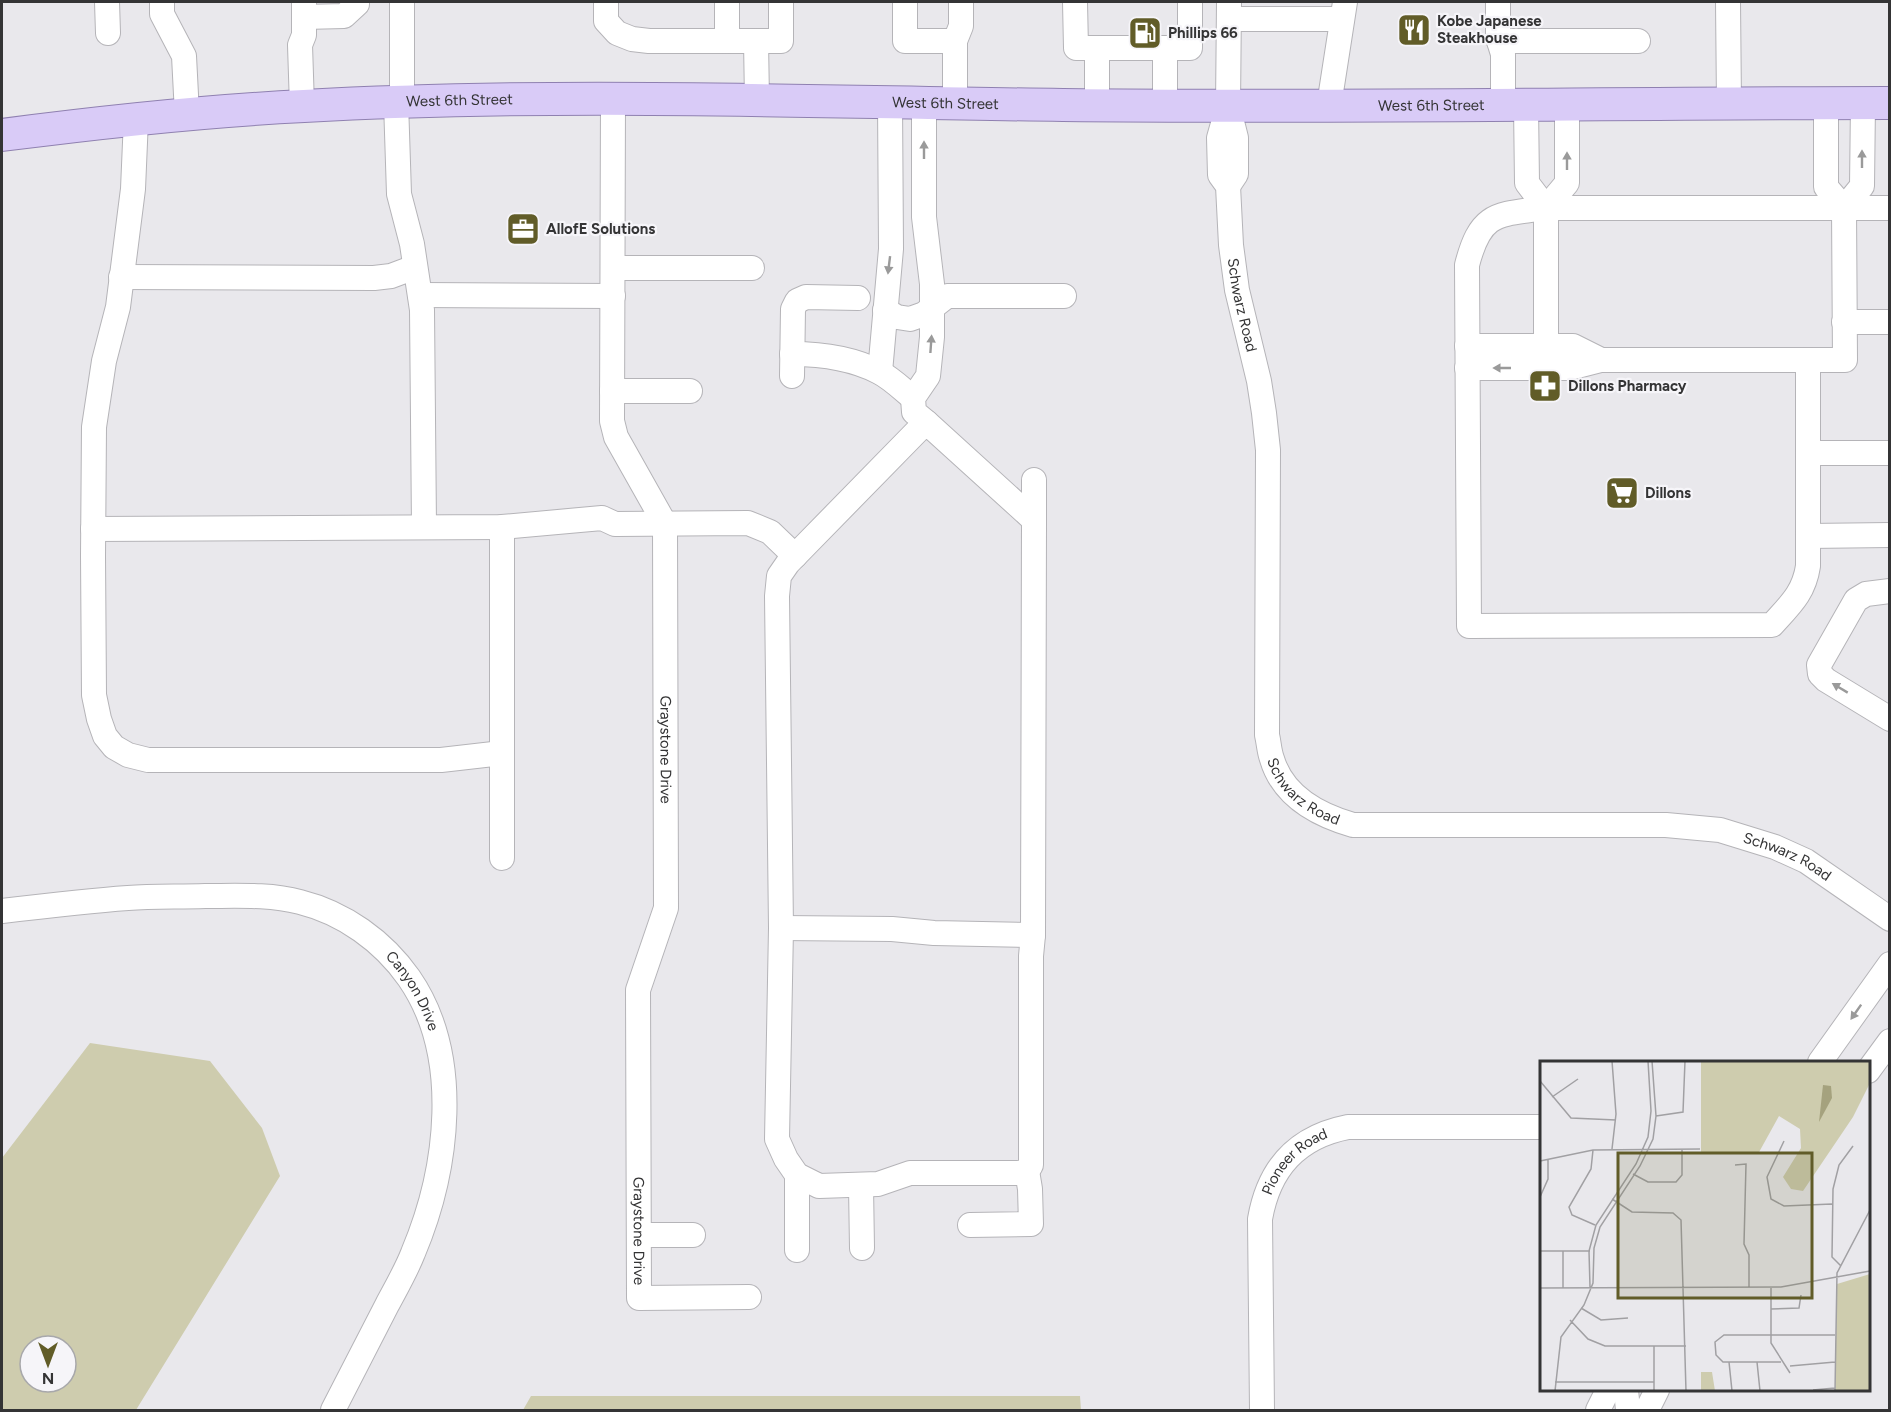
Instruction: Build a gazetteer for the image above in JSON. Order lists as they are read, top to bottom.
{
  "streets": {
    "main road": ["West 6th Street"],
    "street": [
      "Schwarz Road",
      "Graystone Drive",
      "Canyon Drive",
      "Pioneer Road"
    ]
  },
  "crossings": [
    ["West 6th Street", "Schwarz Road"],
    ["West 6th Street", "Graystone Drive"]
  ],
  "places": {
    "restaurant": ["Kobe Japanese Steakhouse"],
    "fuel station": ["Phillips 66"],
    "office": ["AllofE Solutions"],
    "pharmacy": ["Dillons Pharmacy"],
    "supermarket": ["Dillons"]
  },
  "north": "bottom"
}
